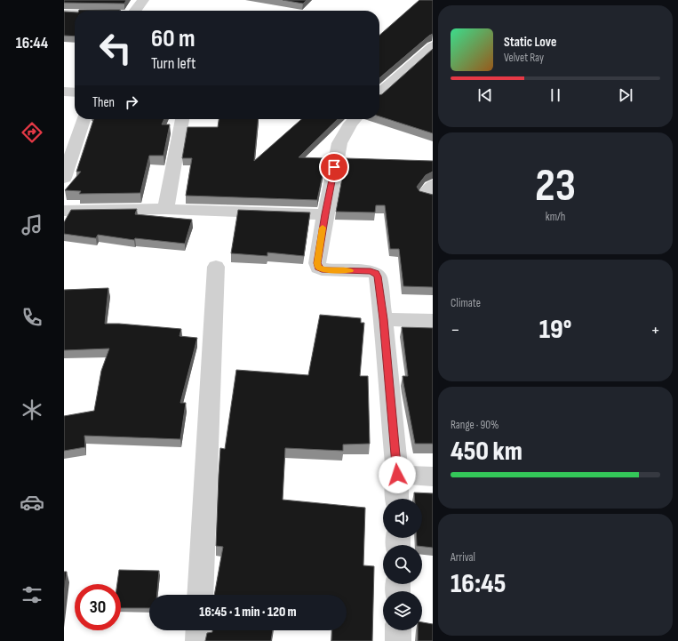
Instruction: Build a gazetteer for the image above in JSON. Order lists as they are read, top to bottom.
{
  "page": {
    "tabs": "16:44",
    "turn": ["60 m", "Turn left"],
    "song": ["Static Love", "Velvet Ray"],
    "then": "Then",
    "tile": [
      ["23", "km/h"],
      "Climate",
      ["Range · 90%", "450 km"],
      ["Arrival", "16:45"]
    ],
    "heat": ["−", "19°", "+"],
    "limit": "30",
    "trip": "16:45 · 1 min · 120 m"
  }
}
